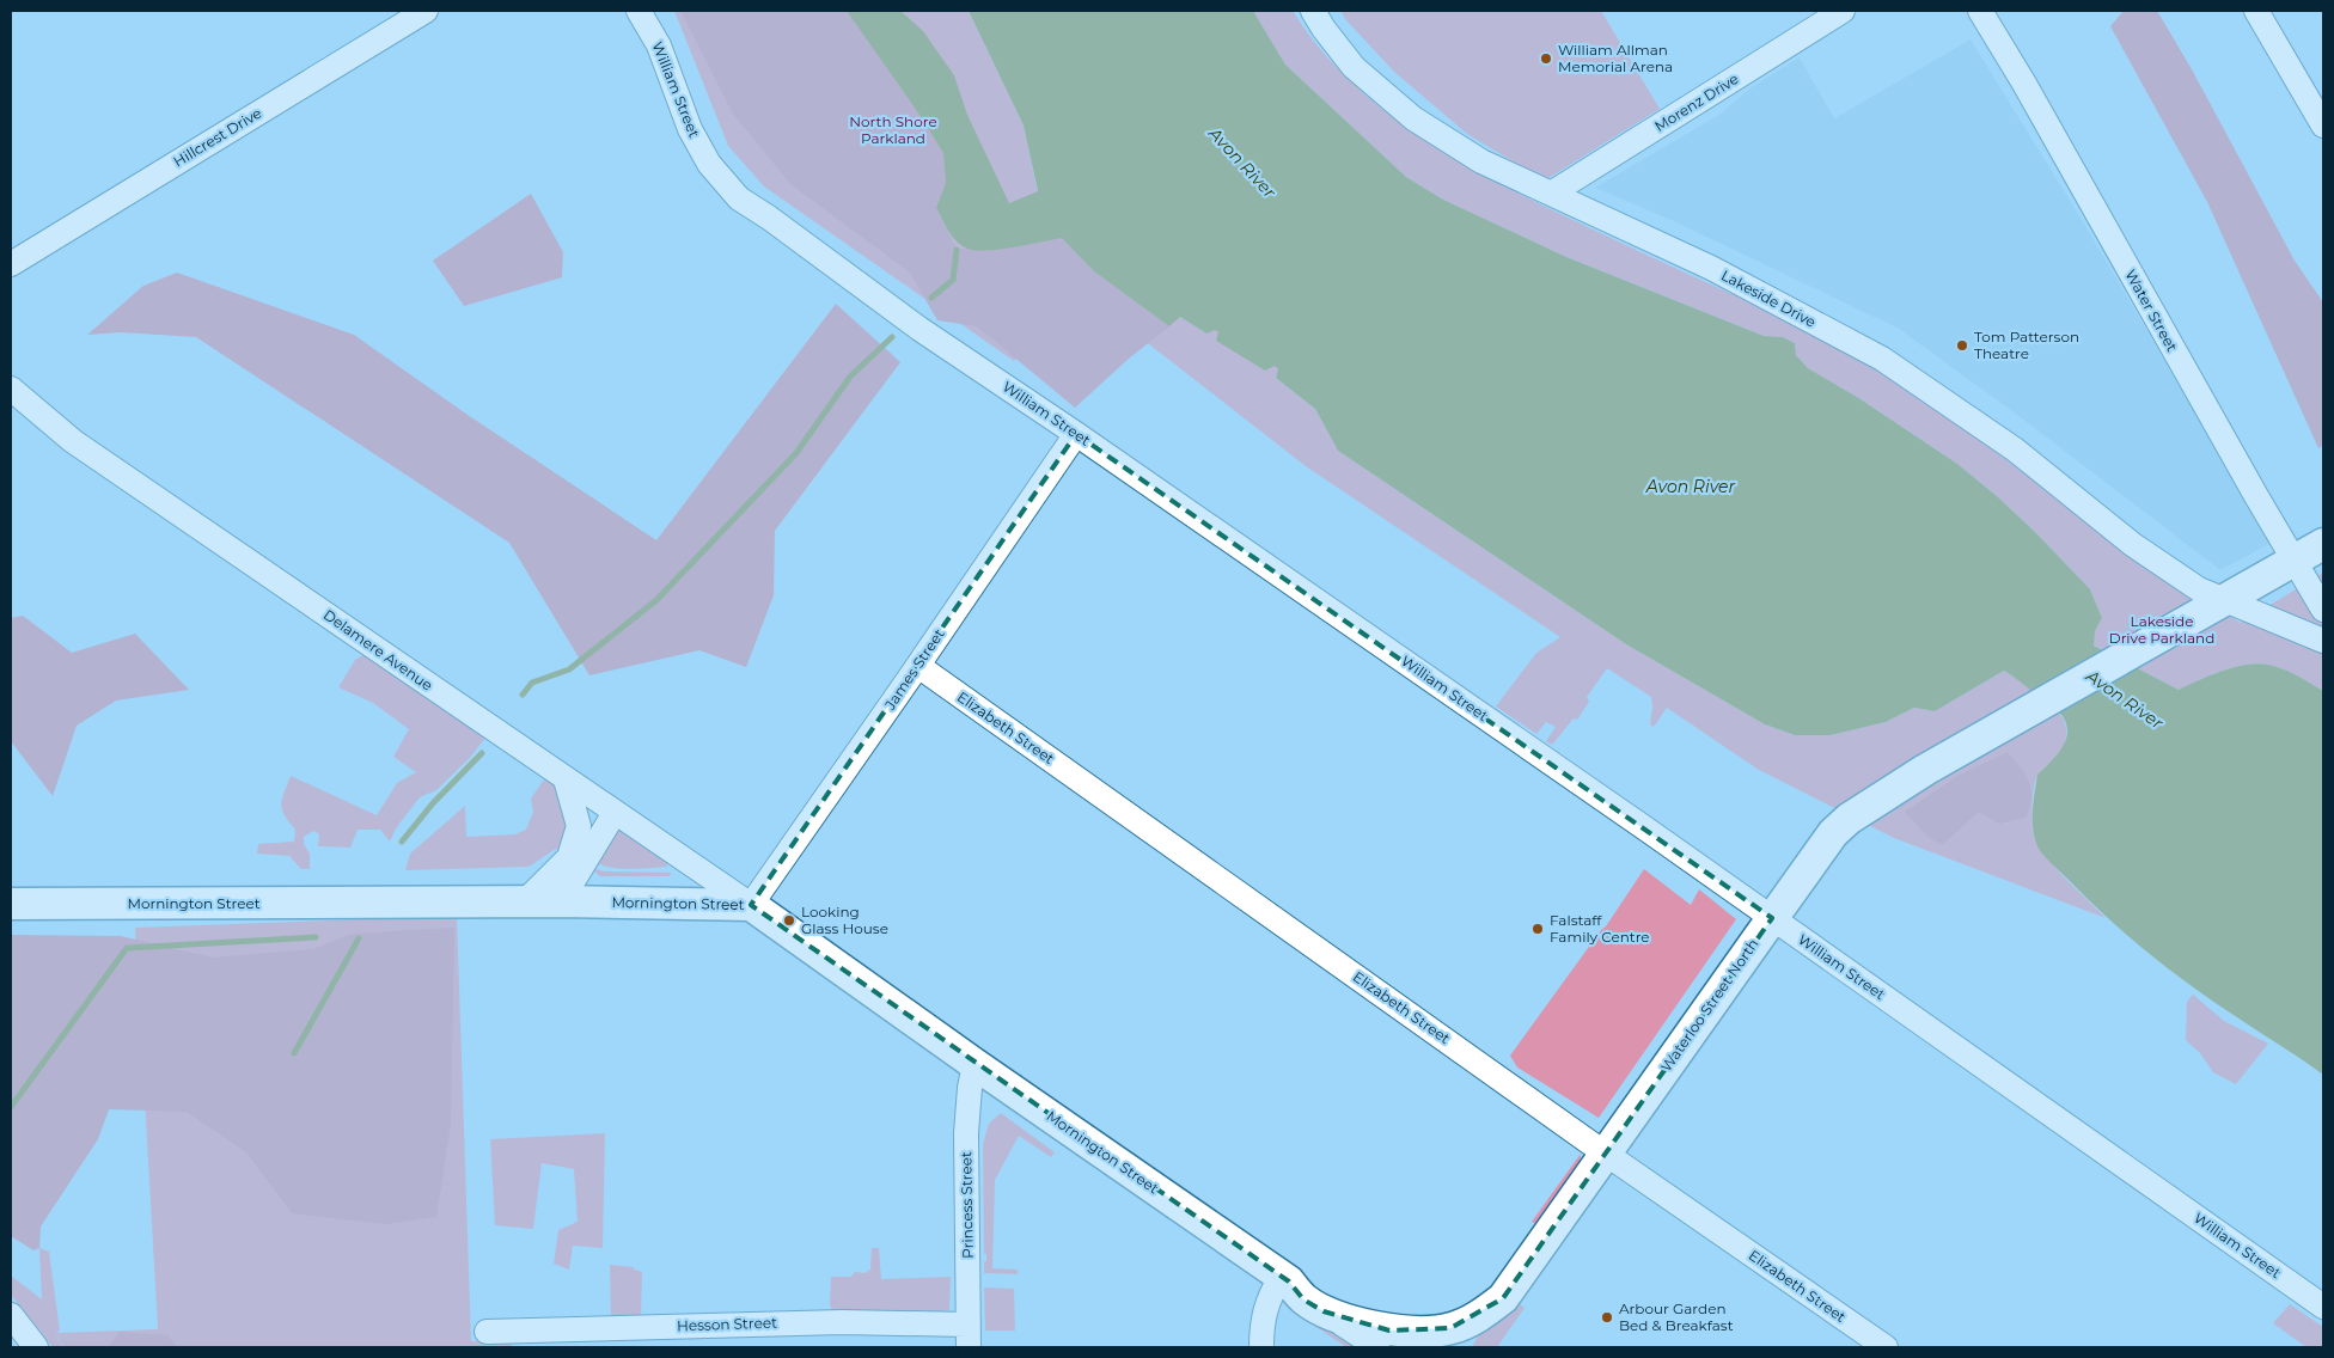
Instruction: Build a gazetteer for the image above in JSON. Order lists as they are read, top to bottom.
{
  "streets": {
    "main road": ["Mornington Street", "Waterloo Street North"],
    "street": [
      "William Street",
      "Morenz Drive",
      "Hillcrest Drive",
      "Lakeside Drive",
      "Water Street",
      "Delamere Avenue",
      "James Street",
      "Elizabeth Street",
      "Princess Street",
      "Hesson Street"
    ]
  },
  "crossings": [
    ["William Street", "James Street"],
    ["William Street", "Waterloo Street North"],
    ["Morenz Drive", "Lakeside Drive"],
    ["Lakeside Drive", "Waterloo Street North"],
    ["Delamere Avenue", "James Street"],
    ["Delamere Avenue", "Mornington Street"],
    ["James Street", "Elizabeth Street"],
    ["James Street", "Mornington Street"],
    ["Elizabeth Street", "Waterloo Street North"],
    ["Mornington Street", "Waterloo Street North"],
    ["Mornington Street", "Princess Street"],
    ["Princess Street", "Hesson Street"]
  ],
  "water": ["Avon River"],
  "parks": ["North Shore Parkland", "Lakeside Drive Parkland"],
  "places": [
    "William Allman Memorial Arena",
    "Tom Patterson Theatre",
    "Looking Glass House",
    "Falstaff Family Centre",
    "Arbour Garden Bed & Breakfast"
  ]
}
